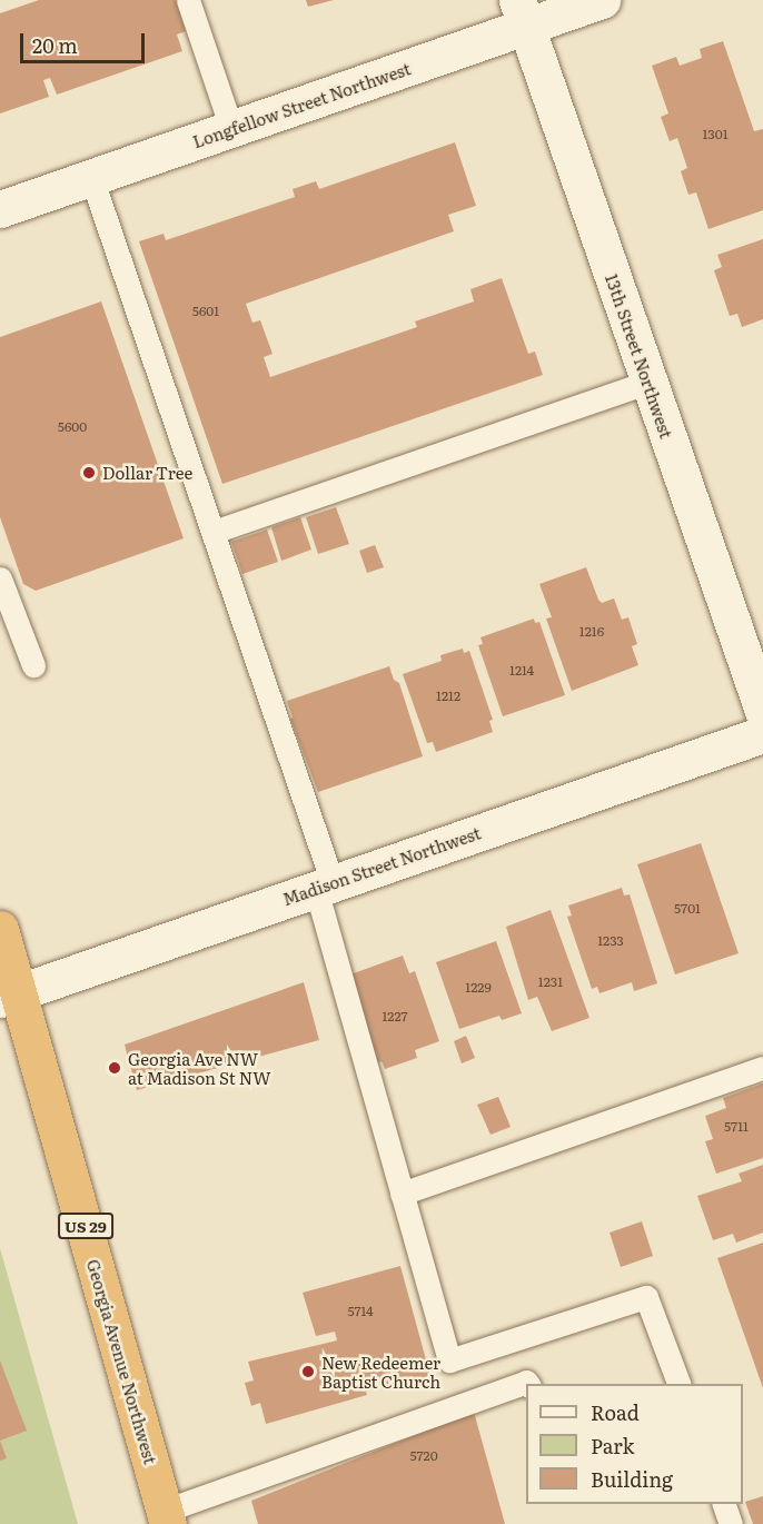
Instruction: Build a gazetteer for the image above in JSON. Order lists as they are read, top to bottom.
{
  "streets": {
    "highway": ["US 29", "Georgia Avenue Northwest"],
    "street": ["Longfellow Street Northwest", "13th Street Northwest", "Madison Street Northwest"]
  },
  "crossings": [
    ["Longfellow Street Northwest", "13th Street Northwest"],
    ["Madison Street Northwest", "Georgia Avenue Northwest"]
  ],
  "places": ["Dollar Tree", "Georgia Ave NW at Madison St NW", "New Redeemer Baptist Church"],
  "house_numbers": [
    "1301",
    "5601",
    "5600",
    "1216",
    "1214",
    "1212",
    "5701",
    "1233",
    "1231",
    "1229",
    "1227",
    "5711",
    "5714",
    "5720"
  ],
  "legend": ["Road", "Park", "Building"],
  "scale_bar": "20 m"
}
